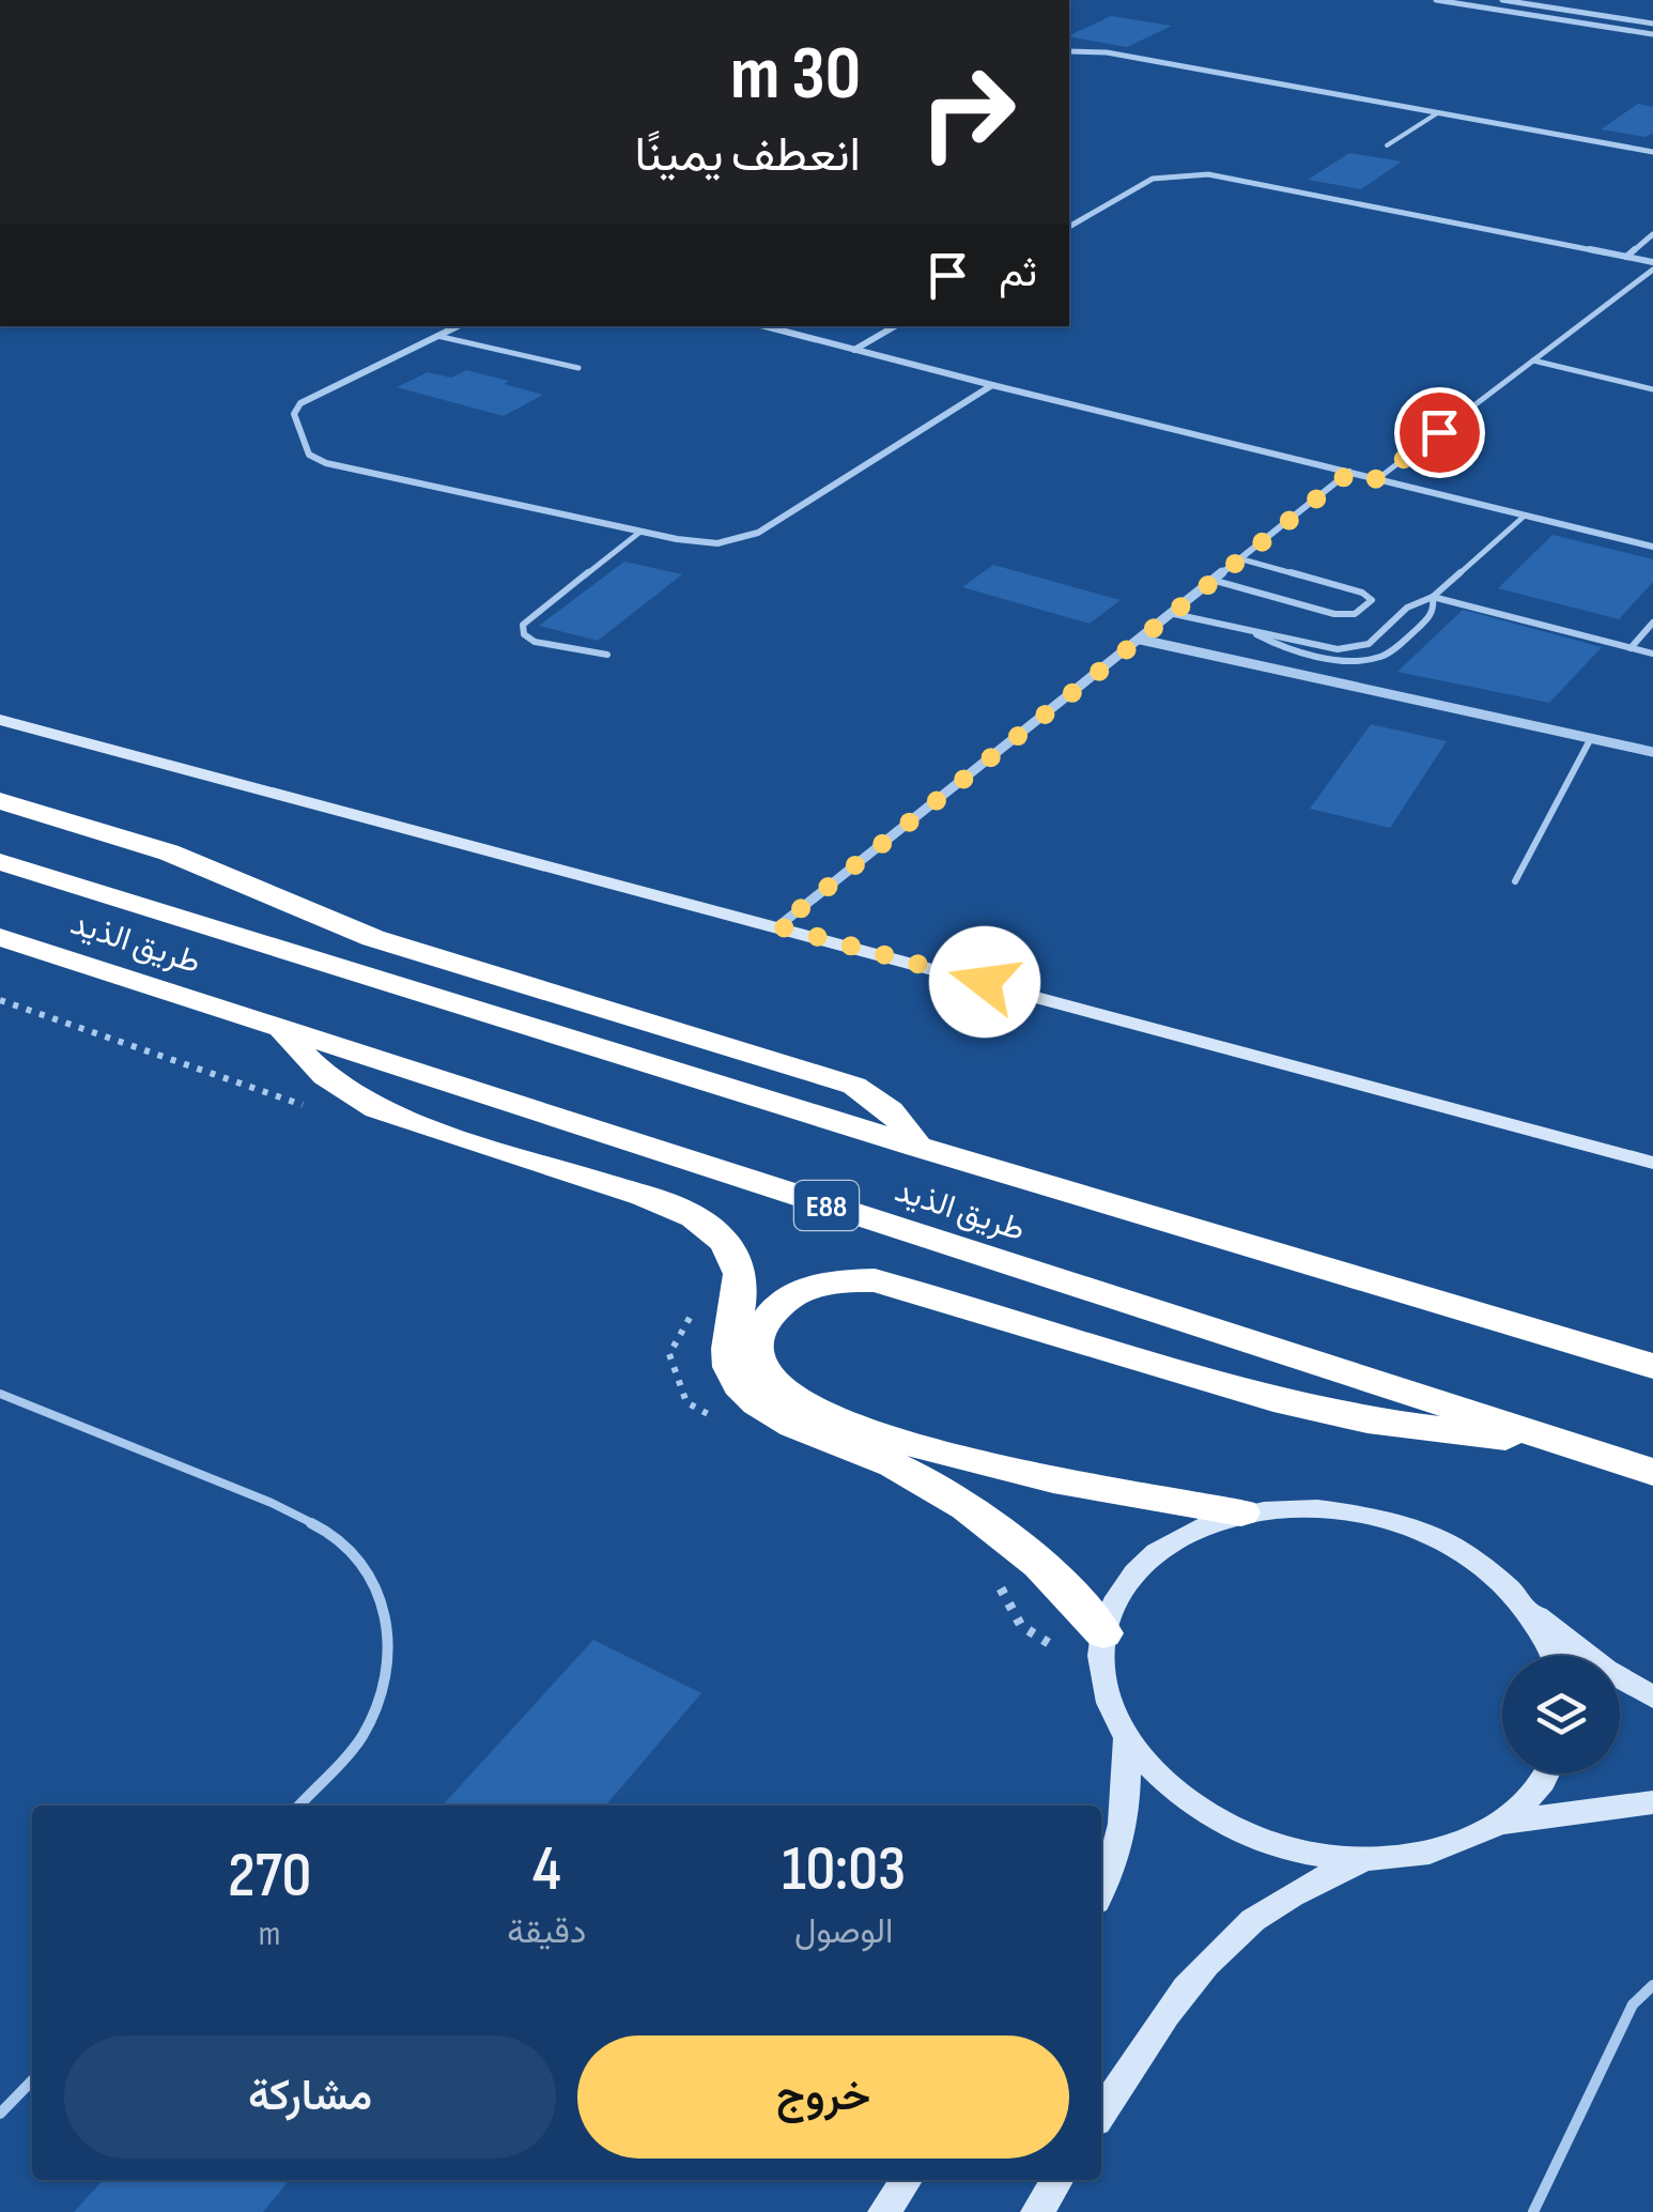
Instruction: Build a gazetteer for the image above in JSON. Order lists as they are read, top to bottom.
{
  "streets": {
    "highway": ["طريق الذيد", "E88"]
  },
  "page": {
    "turn": ["30 m", "انعطف يمينًا"],
    "then": "ثم",
    "eta": [
      "10:03",
      "الوصول",
      "4",
      "دقيقة",
      "270",
      "m"
    ],
    "buttons": ["خروج", "مشاركة"]
  }
}
